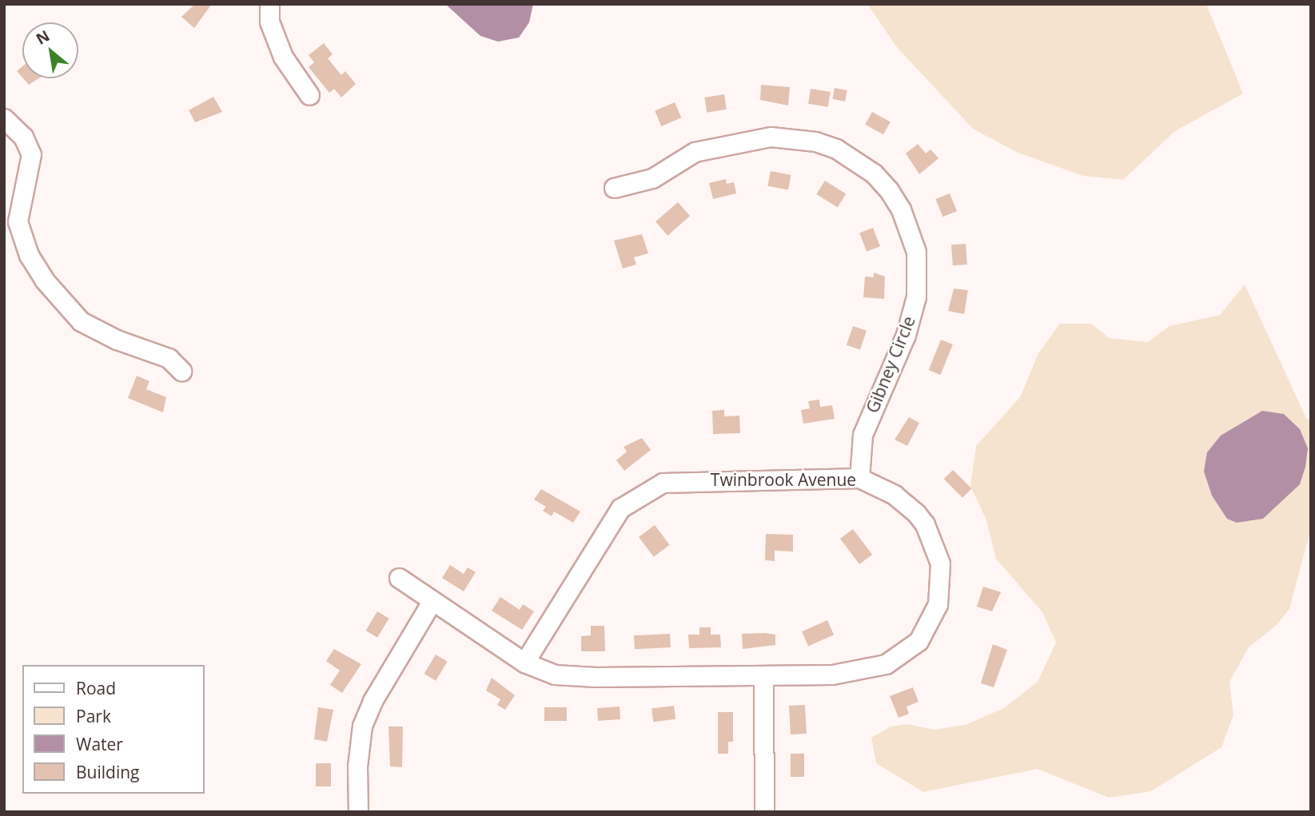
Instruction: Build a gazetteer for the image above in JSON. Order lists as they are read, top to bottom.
{
  "streets": {
    "street": ["Gibney Circle", "Twinbrook Avenue"]
  },
  "crossings": [
    ["Gibney Circle", "Twinbrook Avenue"]
  ],
  "legend": [
    "Road",
    "Park",
    "Water",
    "Building"
  ],
  "north": "top left"
}
